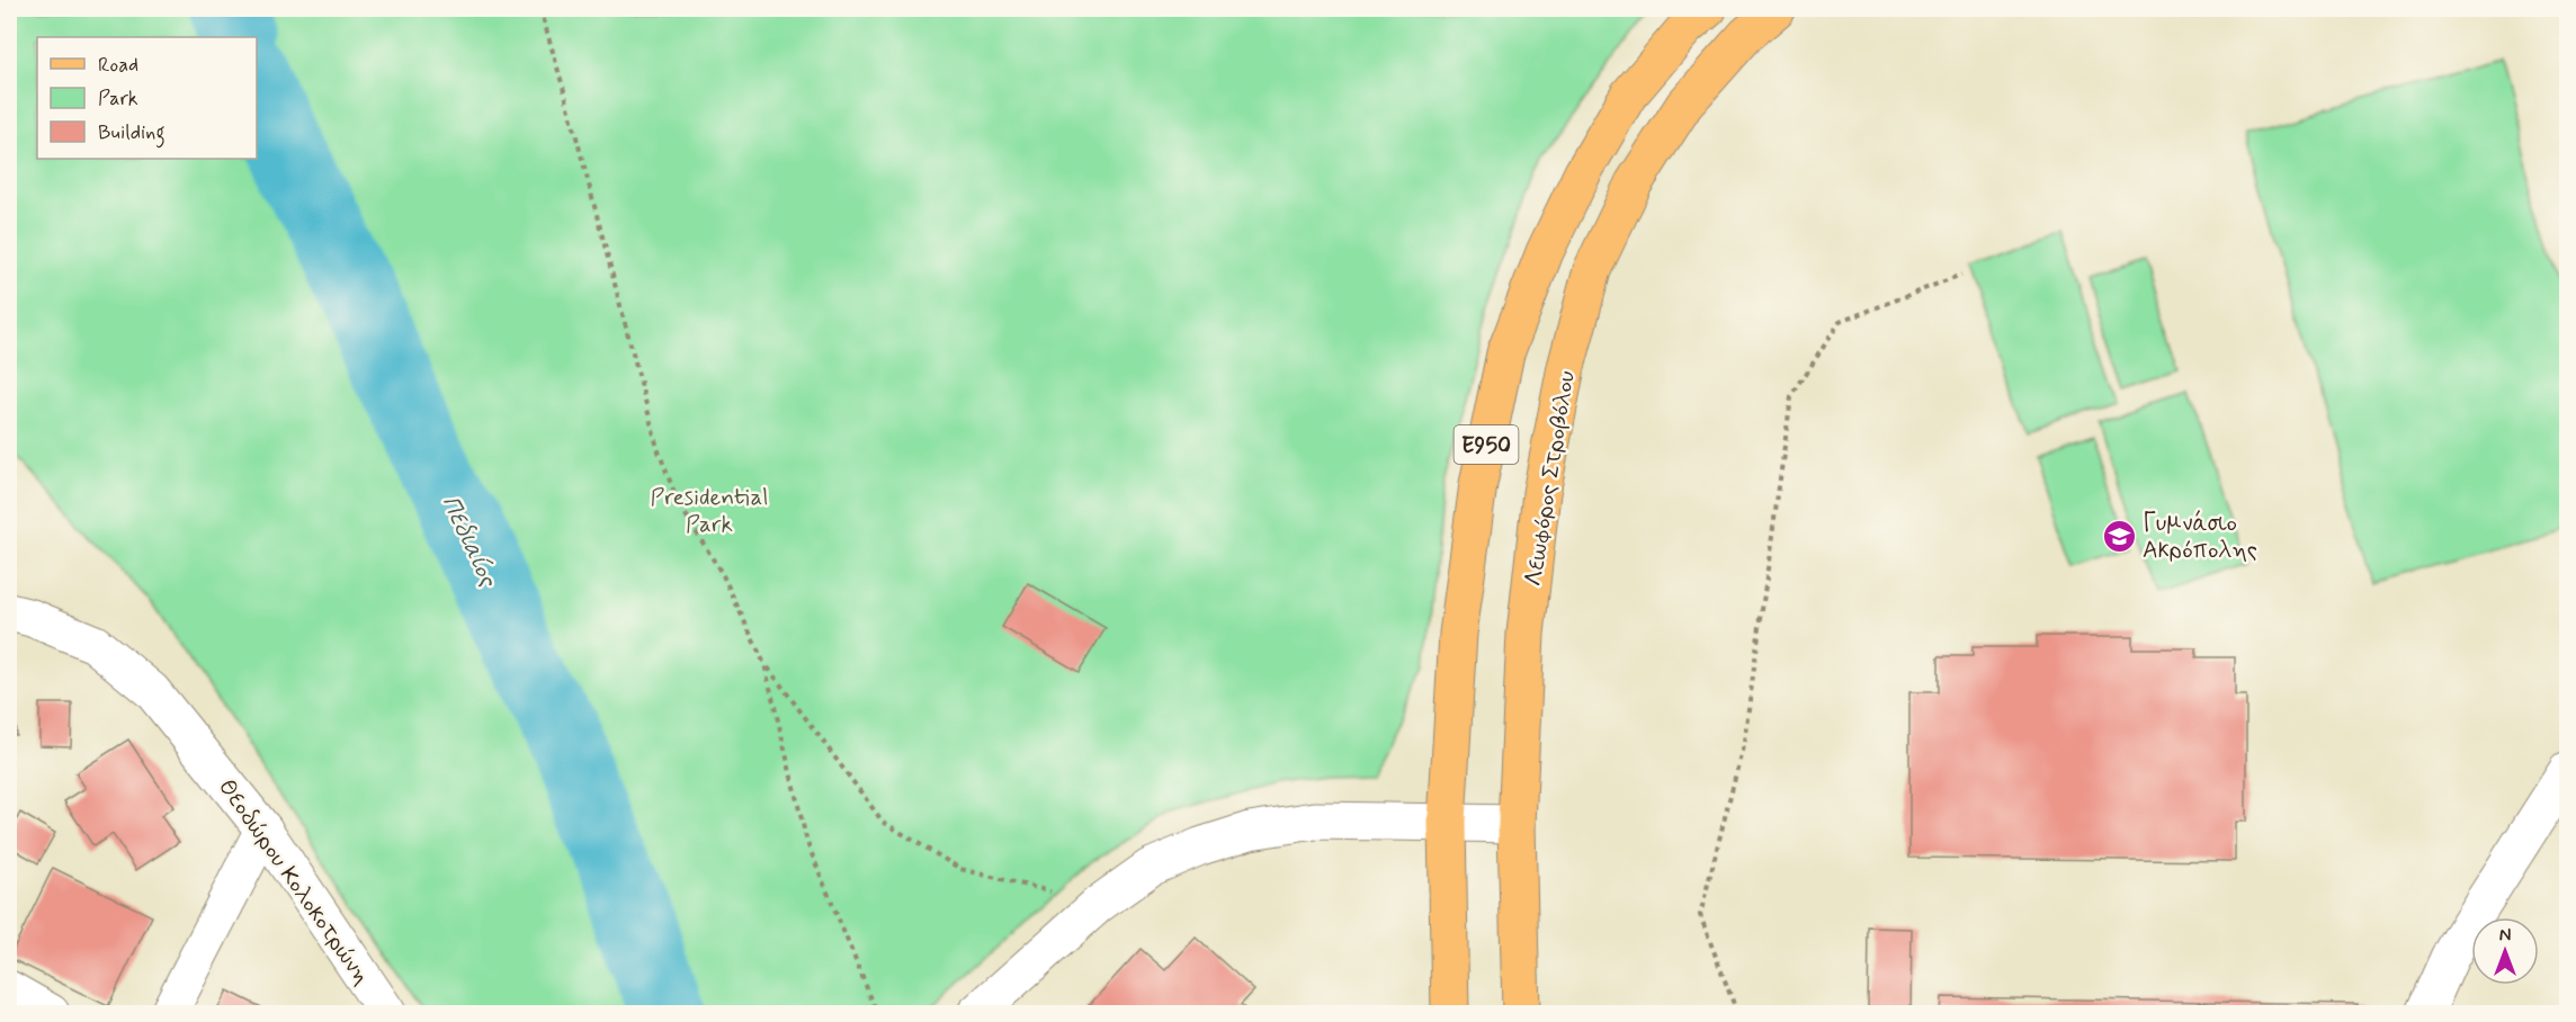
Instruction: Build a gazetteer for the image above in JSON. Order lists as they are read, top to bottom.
{
  "streets": {
    "main road": ["E950", "Λεωφόρος Στροβόλου"],
    "street": ["Θεοδώρου Κολοκοτρώνη"]
  },
  "water": ["Πεδιαίος"],
  "parks": ["Presidential Park"],
  "places": {
    "school or university": ["Γυμνάσιο Ακρόπολης"]
  },
  "legend": ["Road", "Park", "Building"],
  "north": "top"
}
